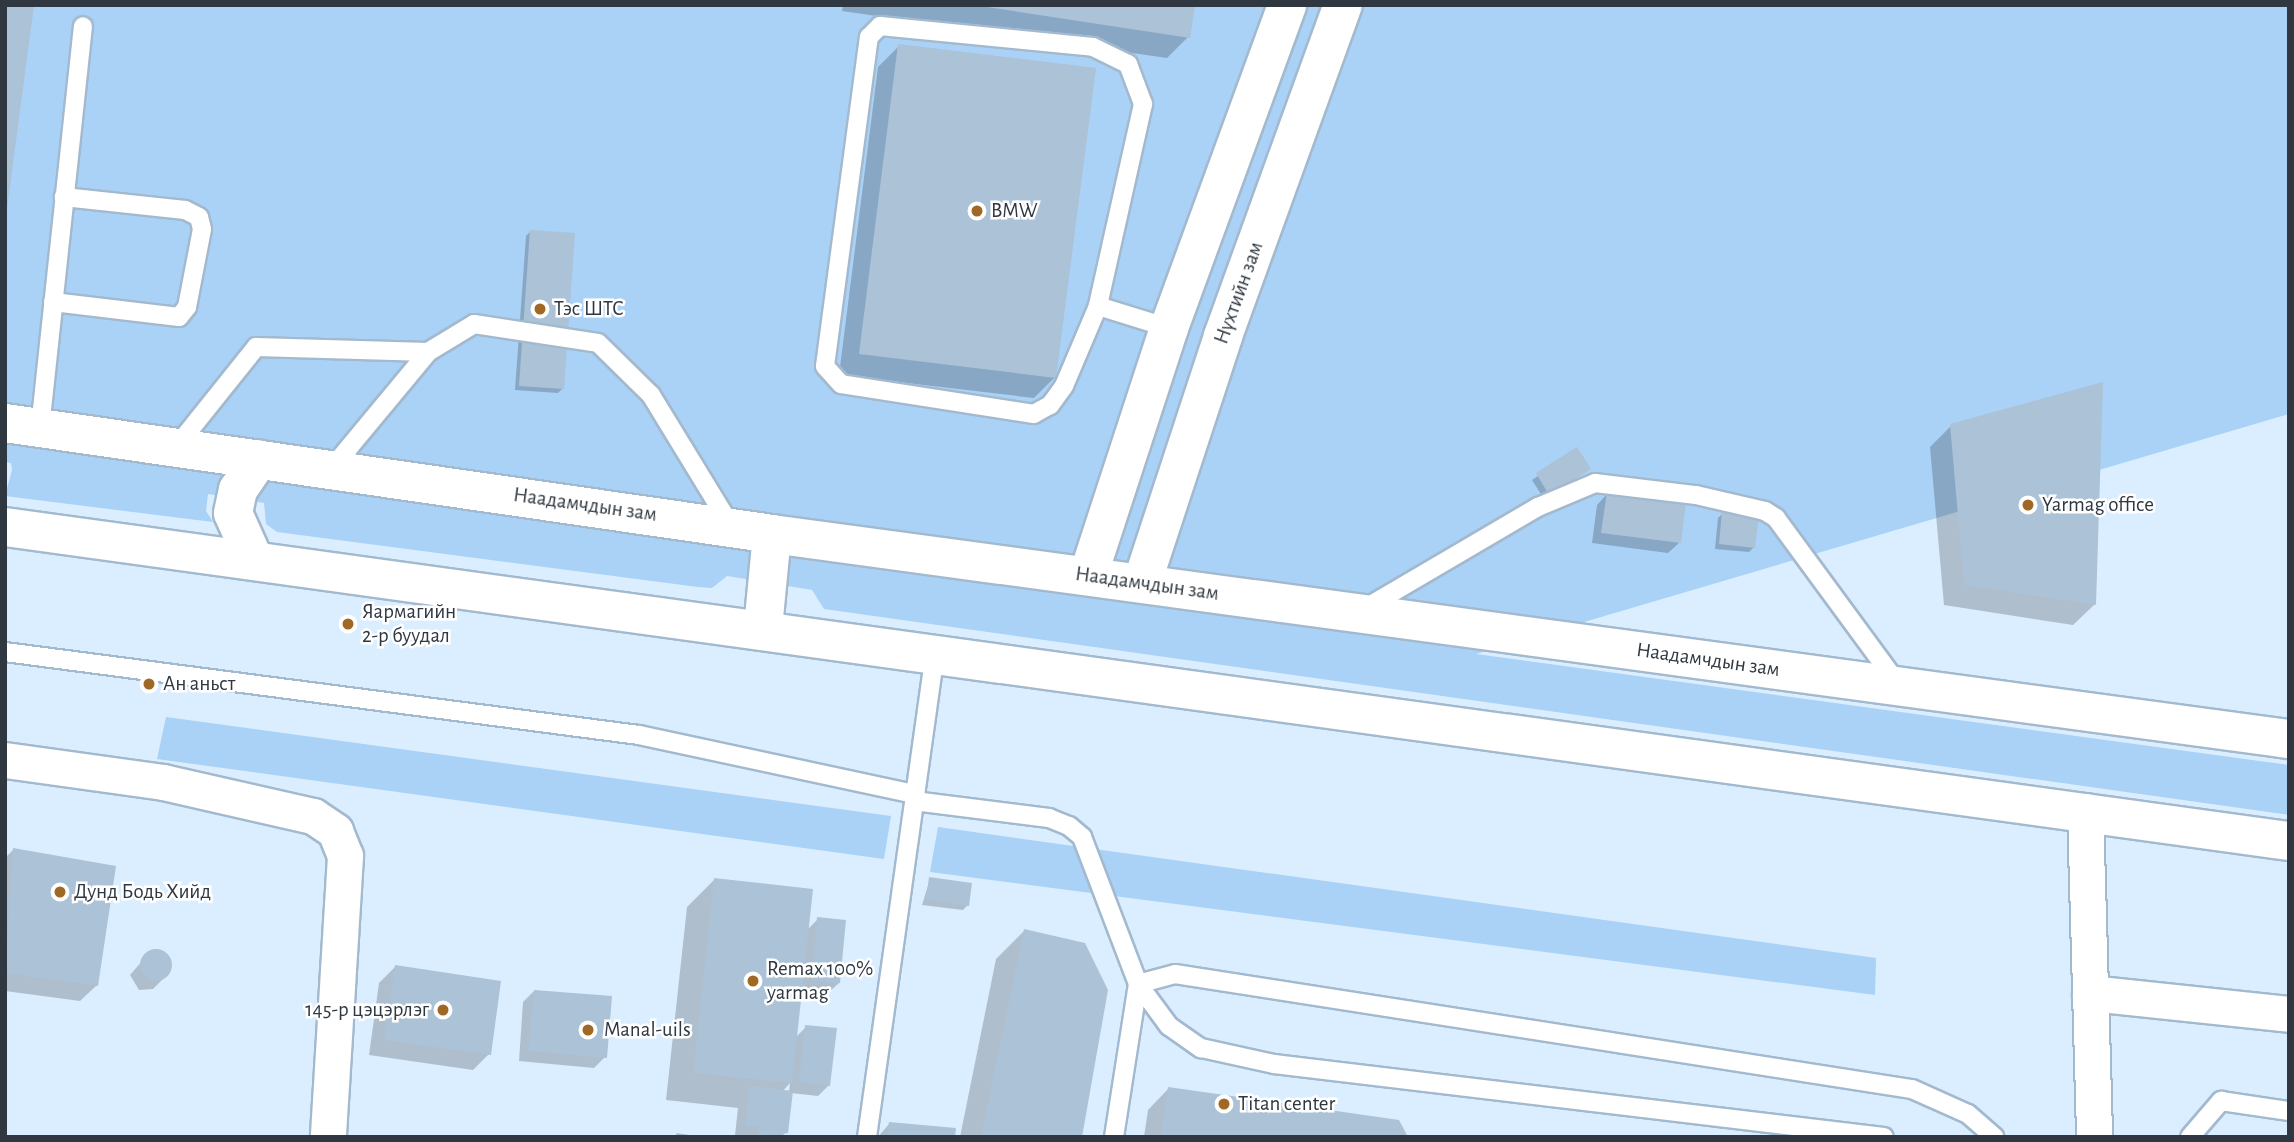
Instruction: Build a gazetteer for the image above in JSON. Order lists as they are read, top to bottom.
{
  "streets": {
    "main road": ["Нүхтийн зам", "Наадамчдын зам"]
  },
  "crossings": [
    ["Нүхтийн зам", "Наадамчдын зам"]
  ],
  "places": [
    "BMW",
    "Тэс ШТС",
    "Yarmag office",
    "Яармагийн 2-р буудал",
    "Ан аньст",
    "Дунд Бодь Хийд",
    "Remax 100% yarmag",
    "145-р цэцэрлэг",
    "Manal-uils",
    "Titan center"
  ]
}
